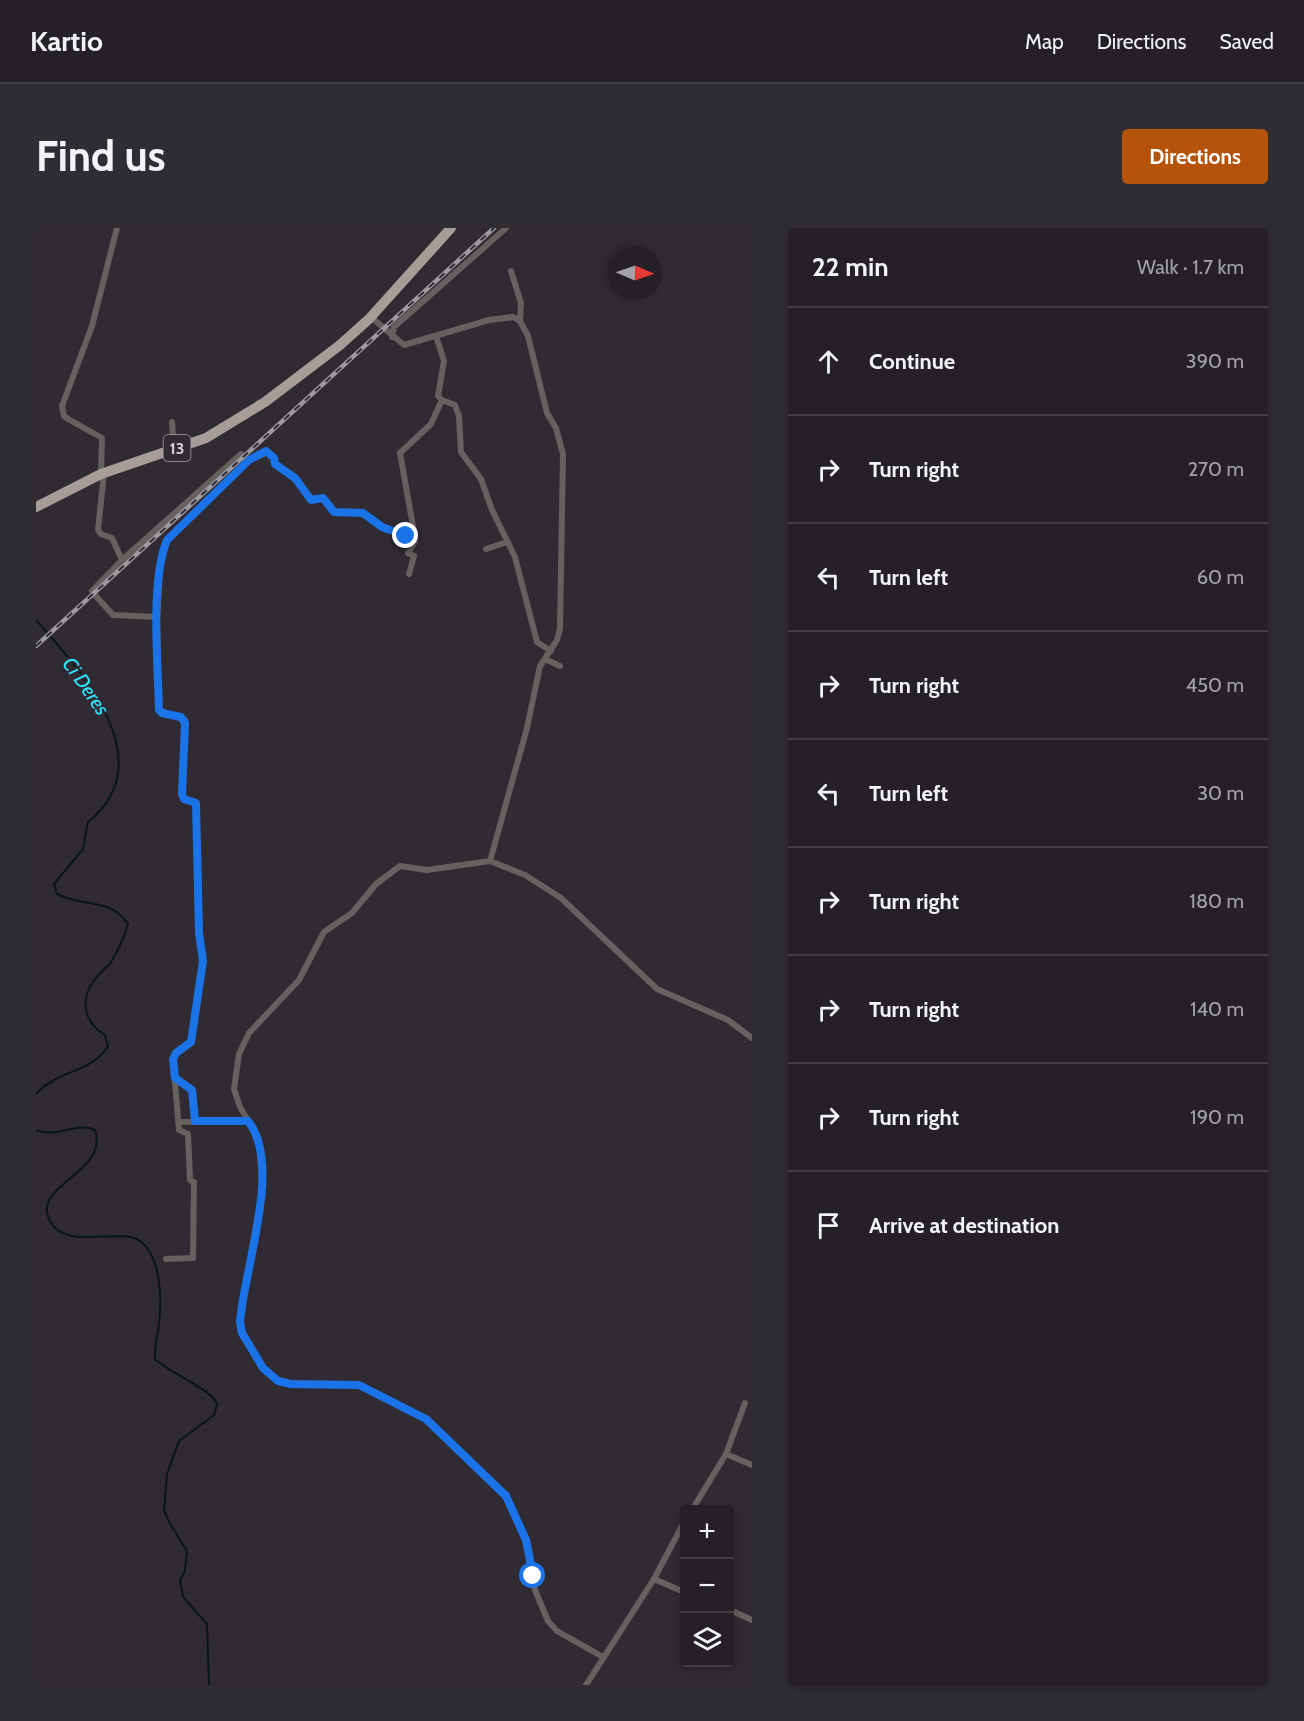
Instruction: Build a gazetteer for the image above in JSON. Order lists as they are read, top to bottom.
{
  "streets": {
    "highway": ["13"]
  },
  "water": ["Ci Deres"],
  "north": "right",
  "page": {
    "header": "Kartio",
    "nav": ["Map", "Directions", "Saved"],
    "buttons": "Directions",
    "title": "Find us",
    "heading": ["22 min", "Walk · 1.7 km"],
    "list": [
      ["Continue", "390 m"],
      ["Turn right", "270 m"],
      ["Turn left", "60 m"],
      ["Turn right", "450 m"],
      ["Turn left", "30 m"],
      ["Turn right", "180 m"],
      ["Turn right", "140 m"],
      ["Turn right", "190 m"],
      "Arrive at destination"
    ],
    "map_buttons": ["+", "−"]
  }
}
